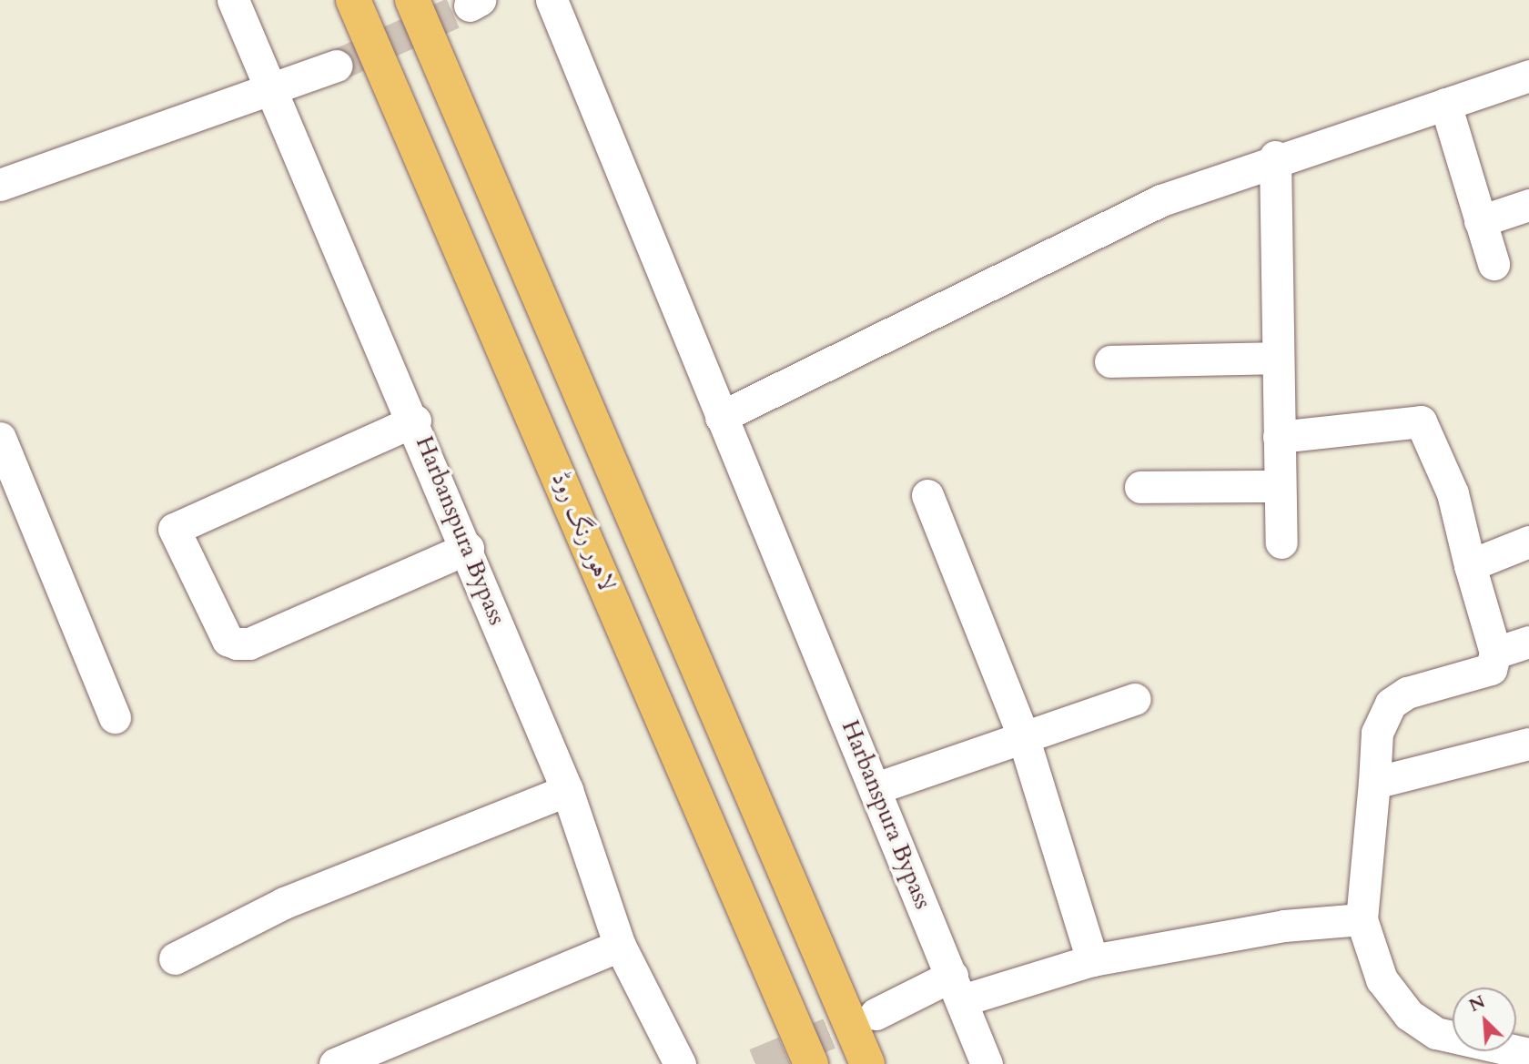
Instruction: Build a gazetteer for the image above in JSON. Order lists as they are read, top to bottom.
{
  "streets": {
    "highway": ["لاہور رنگ روڈ"],
    "street": ["Harbanspura Bypass"]
  },
  "north": "top left"
}
